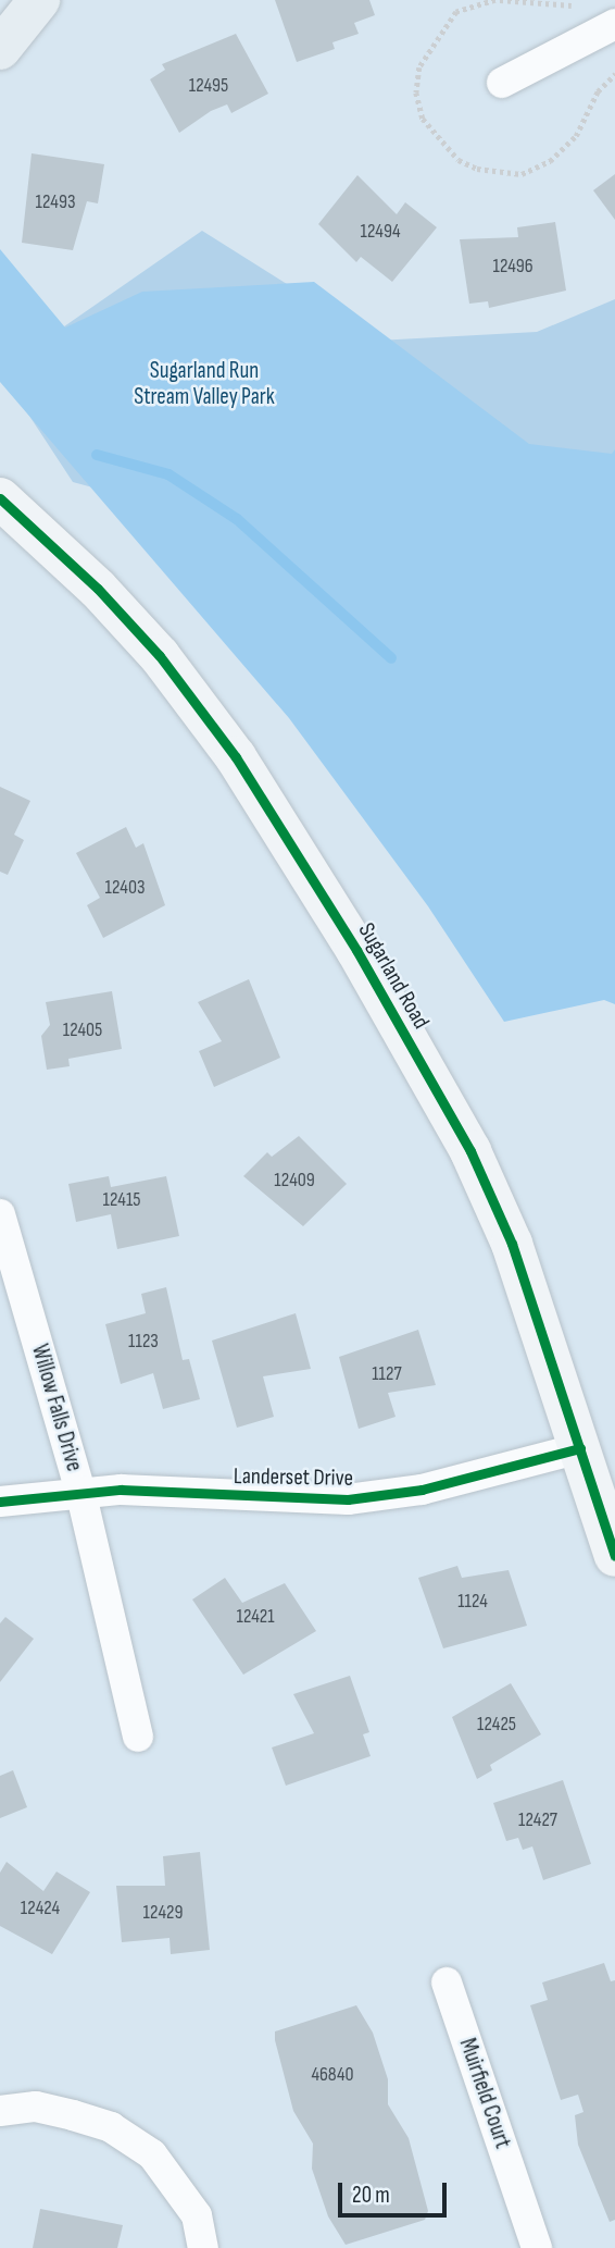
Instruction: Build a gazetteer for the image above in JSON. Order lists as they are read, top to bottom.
{
  "streets": {
    "street": [
      "Sugarland Road",
      "Willow Falls Drive",
      "Landerset Drive",
      "Muirfield Court"
    ]
  },
  "crossings": [
    ["Sugarland Road", "Landerset Drive"],
    ["Willow Falls Drive", "Landerset Drive"]
  ],
  "parks": ["Sugarland Run Stream Valley Park"],
  "house_numbers": [
    "12495",
    "12493",
    "12494",
    "12496",
    "12403",
    "12405",
    "12409",
    "12415",
    "1123",
    "1127",
    "1124",
    "12421",
    "12425",
    "12427",
    "12424",
    "12429",
    "46840"
  ],
  "scale_bar": "20 m"
}
